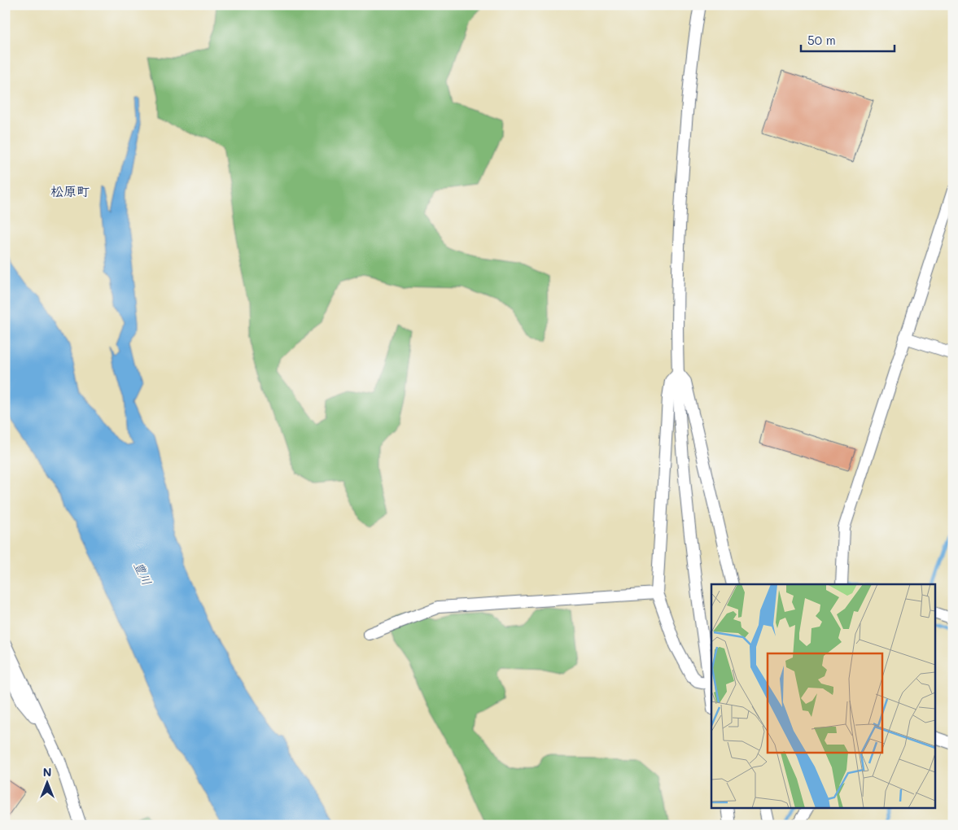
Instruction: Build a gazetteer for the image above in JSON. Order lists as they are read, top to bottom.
{
  "districts": ["松原町"],
  "water": ["豊川"],
  "scale_bar": "50 m",
  "north": "top"
}
